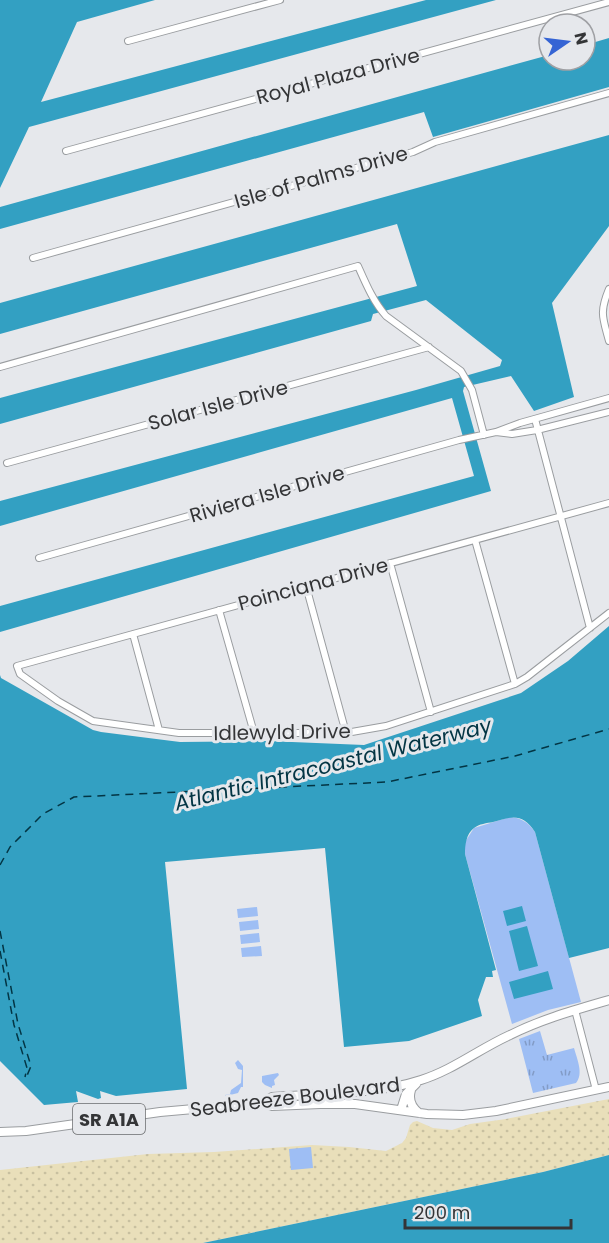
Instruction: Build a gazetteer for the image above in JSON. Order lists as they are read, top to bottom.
{
  "streets": {
    "main road": ["Seabreeze Boulevard", "SR A1A"],
    "street": [
      "Royal Plaza Drive",
      "Isle of Palms Drive",
      "Solar Isle Drive",
      "Riviera Isle Drive",
      "Poinciana Drive",
      "Idlewyld Drive"
    ]
  },
  "crossings": [
    ["Poinciana Drive", "Idlewyld Drive"],
    ["Seabreeze Boulevard", "SR A1A"]
  ],
  "water": ["Atlantic Intracoastal Waterway"],
  "scale_bar": "200 m",
  "north": "right"
}
